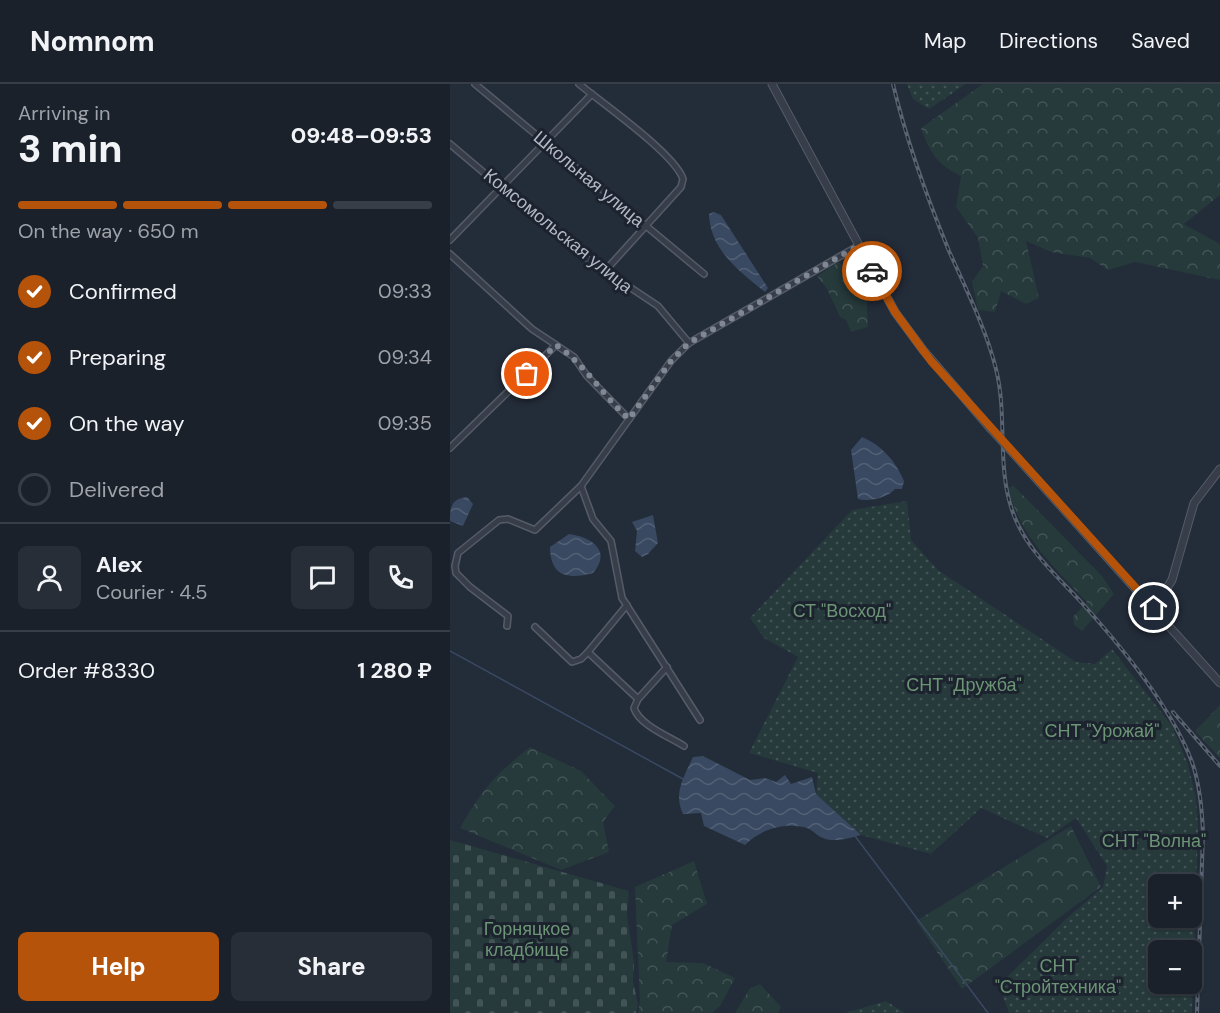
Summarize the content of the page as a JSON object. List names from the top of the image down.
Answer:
{
  "streets": {
    "street": ["Школьная улица", "Комсомольская улица"]
  },
  "parks": [
    "СТ \"Восход\"",
    "СНТ \"Дружба\"",
    "СНТ \"Урожай\"",
    "СНТ \"Волна\"",
    "Горняцкое кладбище",
    "СНТ \"Стройтехника\""
  ],
  "page": {
    "header": "Nomnom",
    "nav": ["Map", "Directions", "Saved"],
    "heading": ["3 min", "Arriving in", "09:48–09:53"],
    "panel": [
      "Alex",
      "Courier · 4.5",
      "Order #8330",
      "1 280 ₽"
    ],
    "bar": "On the way · 650 m",
    "list": [
      ["Confirmed", "09:33"],
      ["Preparing", "09:34"],
      ["On the way", "09:35"],
      "Delivered"
    ],
    "map_buttons": ["+", "−"],
    "buttons": ["Help", "Share"]
  }
}
